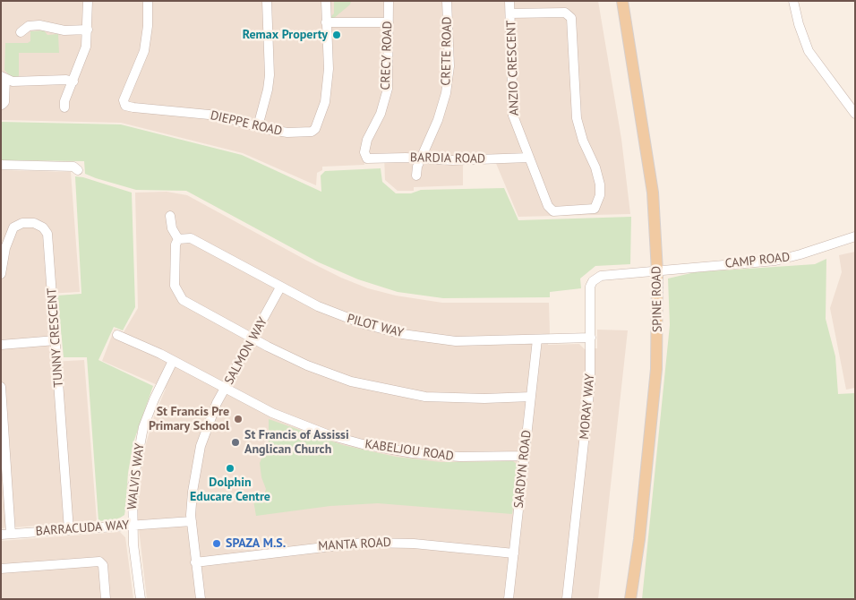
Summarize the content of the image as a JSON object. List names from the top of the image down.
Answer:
{
  "streets": {
    "main road": ["SPINE ROAD"],
    "street": [
      "CRETE ROAD",
      "CRECY ROAD",
      "ANZIO CRESCENT",
      "DIEPPE ROAD",
      "BARDIA ROAD",
      "CAMP ROAD",
      "PILOT WAY",
      "TUNNY CRESCENT",
      "SALMON WAY",
      "MORAY WAY",
      "KABELJOU ROAD",
      "SARDYN ROAD",
      "WALVIS WAY",
      "BARRACUDA WAY",
      "MANTA ROAD"
    ]
  },
  "crossings": [
    ["CRETE ROAD", "BARDIA ROAD"],
    ["CRECY ROAD", "BARDIA ROAD"],
    ["ANZIO CRESCENT", "BARDIA ROAD"],
    ["CAMP ROAD", "SPINE ROAD"],
    ["CAMP ROAD", "MORAY WAY"],
    ["SPINE ROAD", "MORAY WAY"],
    ["PILOT WAY", "SALMON WAY"],
    ["PILOT WAY", "MORAY WAY"],
    ["PILOT WAY", "SARDYN ROAD"],
    ["TUNNY CRESCENT", "BARRACUDA WAY"],
    ["SALMON WAY", "KABELJOU ROAD"],
    ["SALMON WAY", "BARRACUDA WAY"],
    ["SALMON WAY", "MANTA ROAD"],
    ["KABELJOU ROAD", "SARDYN ROAD"],
    ["KABELJOU ROAD", "WALVIS WAY"],
    ["SARDYN ROAD", "MANTA ROAD"],
    ["WALVIS WAY", "BARRACUDA WAY"]
  ],
  "places": [
    "Remax Property",
    "St Francis Pre Primary School",
    "St Francis of Assissi Anglican Church",
    "Dolphin Educare Centre",
    "SPAZA M.S."
  ]
}
